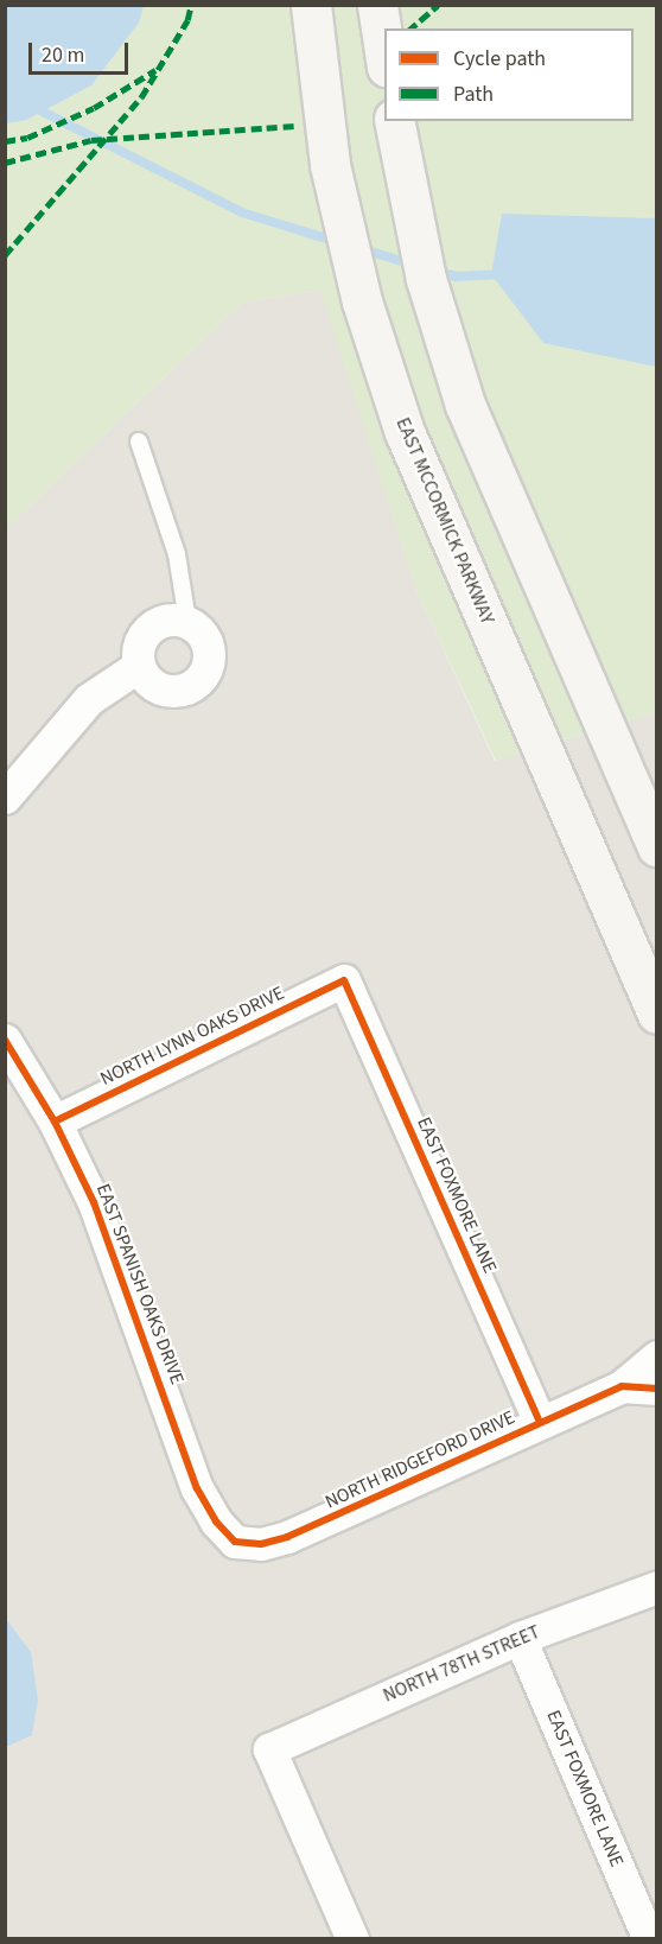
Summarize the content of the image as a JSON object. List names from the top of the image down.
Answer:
{
  "streets": {
    "main road": ["EAST MCCORMICK PARKWAY"],
    "street": [
      "NORTH LYNN OAKS DRIVE",
      "EAST FOXMORE LANE",
      "EAST SPANISH OAKS DRIVE",
      "NORTH RIDGEFORD DRIVE",
      "NORTH 78TH STREET"
    ]
  },
  "crossings": [
    ["NORTH LYNN OAKS DRIVE", "EAST FOXMORE LANE"],
    ["NORTH LYNN OAKS DRIVE", "EAST SPANISH OAKS DRIVE"],
    ["EAST FOXMORE LANE", "NORTH RIDGEFORD DRIVE"],
    ["EAST FOXMORE LANE", "NORTH 78TH STREET"],
    ["EAST SPANISH OAKS DRIVE", "NORTH RIDGEFORD DRIVE"]
  ],
  "legend": ["Cycle path", "Path"],
  "scale_bar": "20 m"
}
